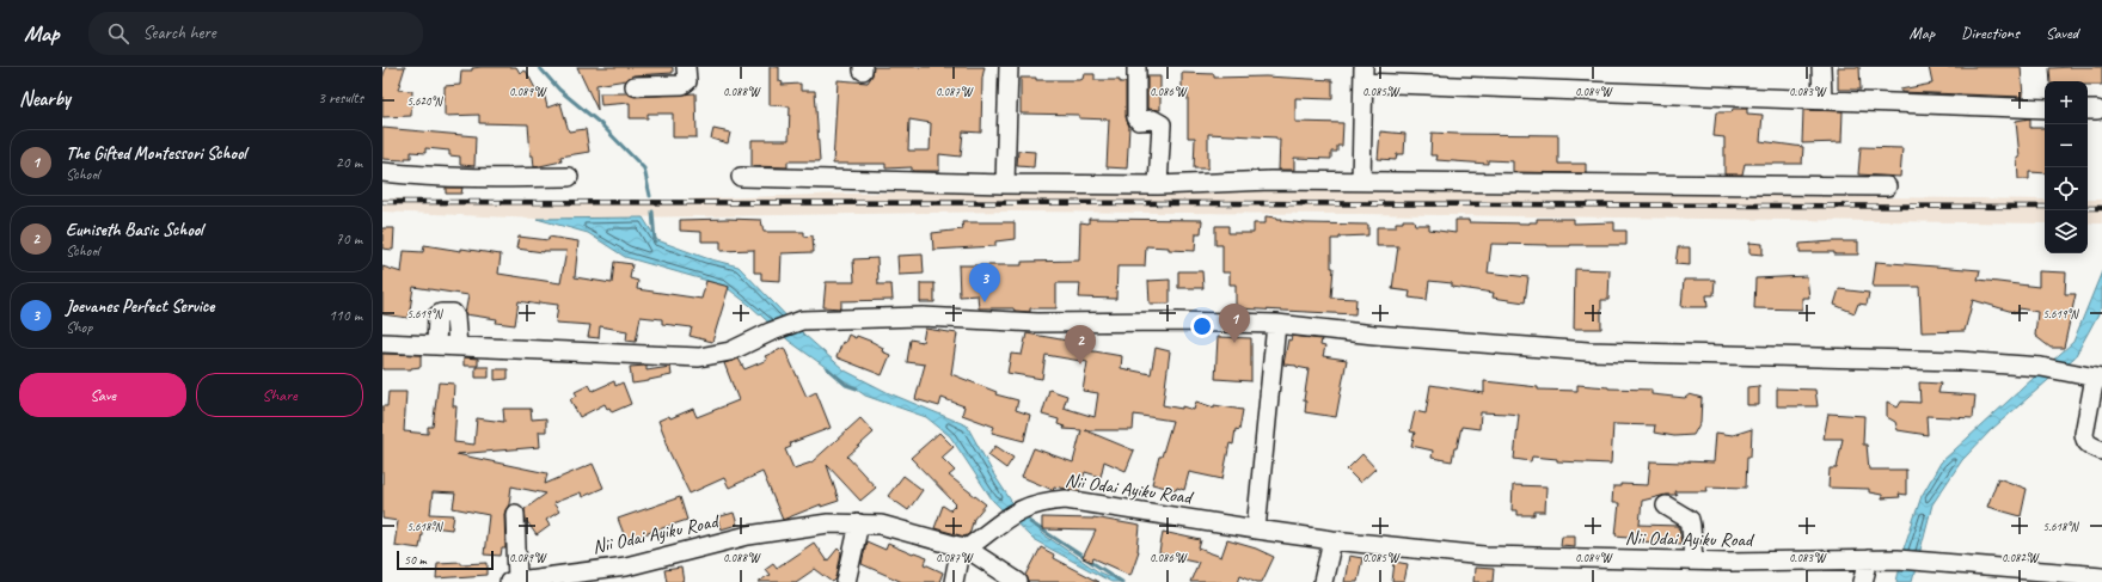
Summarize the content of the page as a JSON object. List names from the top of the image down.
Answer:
{
  "streets": {
    "street": ["Nii Odai Ayiku Road"]
  },
  "scale_bar": "50 m",
  "page": {
    "header": "Map",
    "search": "Search here",
    "nav": ["Map", "Directions", "Saved"],
    "heading": ["Nearby", "3 results"],
    "map_buttons": ["+", "−"],
    "list": [
      {
        "mark": "1",
        "name": "The Gifted Montessori School",
        "note": "School",
        "value": "20 m"
      },
      {
        "mark": "2",
        "name": "Euniseth Basic School",
        "note": "School",
        "value": "70 m"
      },
      {
        "mark": "3",
        "name": "Joevanes Perfect Service",
        "note": "Shop",
        "value": "110 m"
      }
    ],
    "pins": ["3", "1", "2"],
    "buttons": ["Save", "Share"],
    "scale": "50 m"
  },
  "coordinates": [
    "0.089°W",
    "0.088°W",
    "0.087°W",
    "0.086°W",
    "0.085°W",
    "0.084°W",
    "0.083°W",
    "5.620°N",
    "5.619°N",
    "5.618°N",
    "0.082°W"
  ]
}
